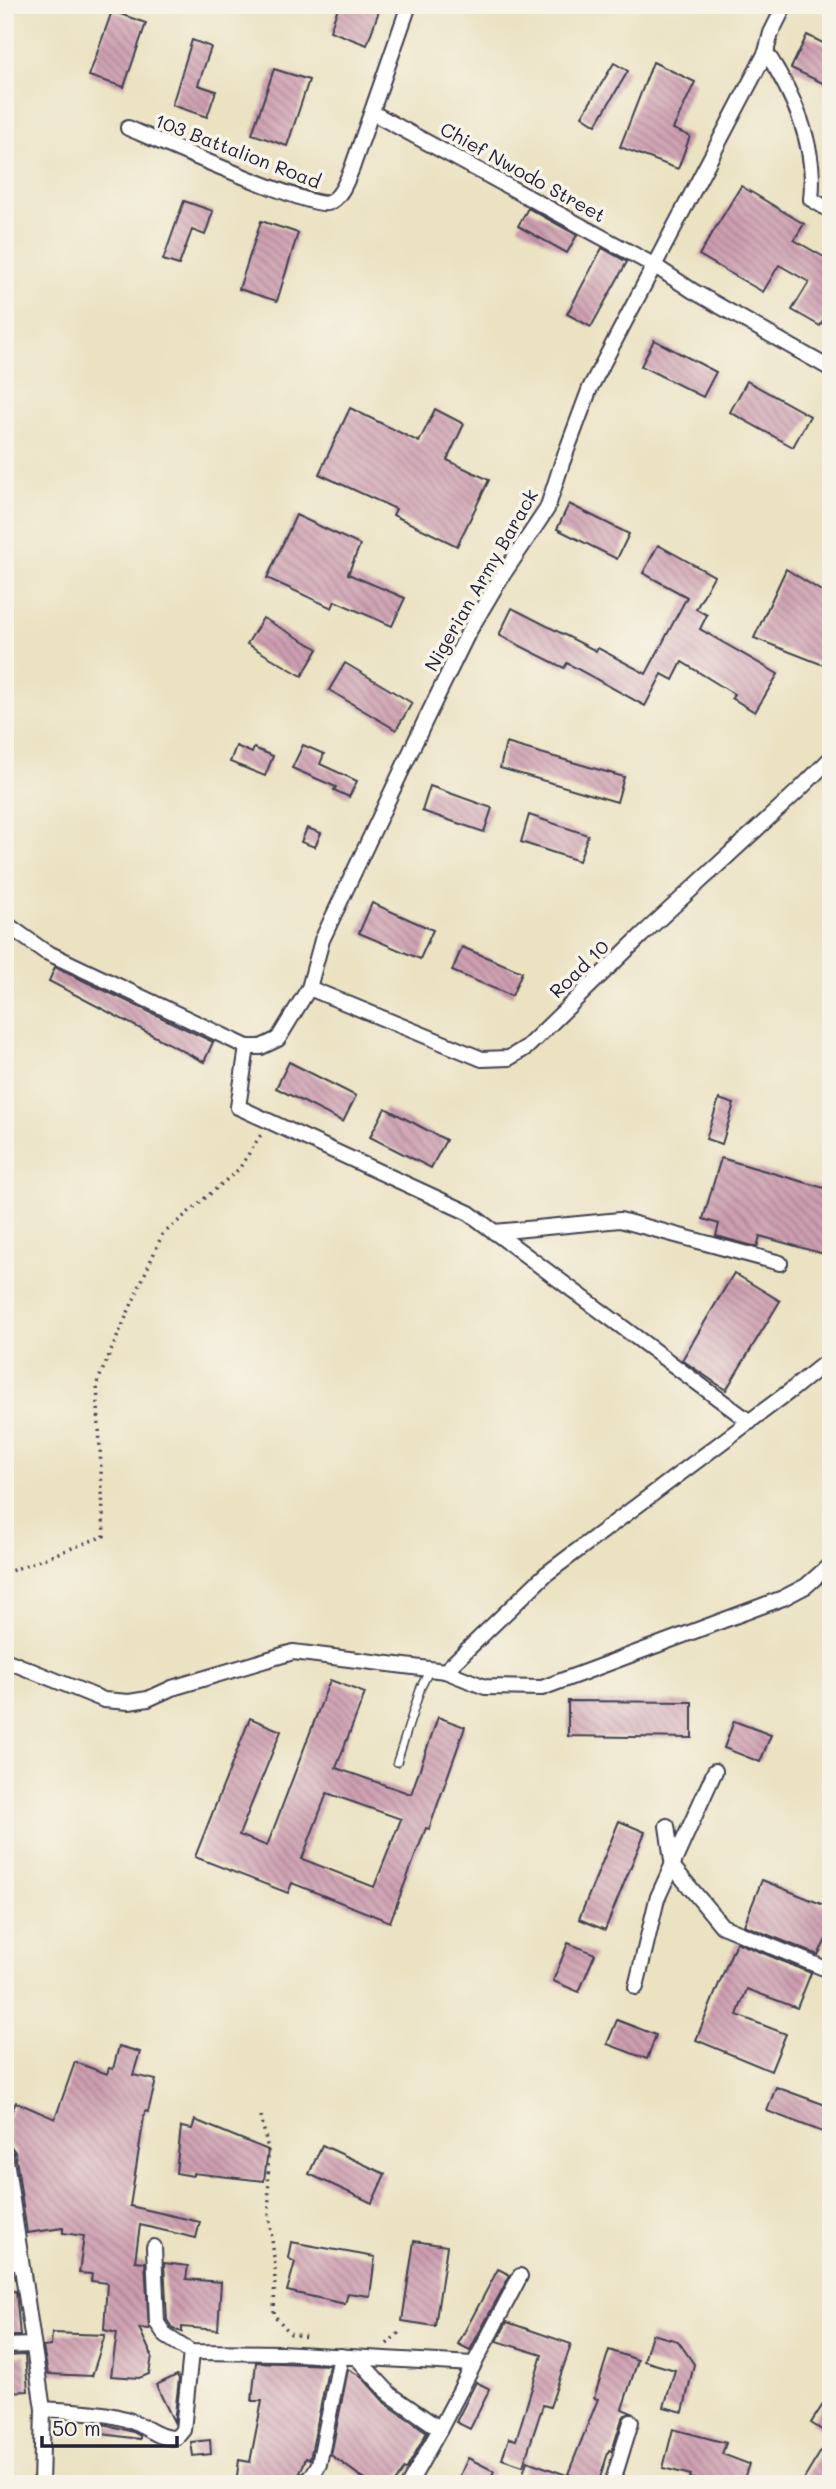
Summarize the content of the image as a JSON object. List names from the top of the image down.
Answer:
{
  "streets": {
    "street": [
      "103 Battalion Road",
      "Chief Nwodo Street",
      "Nigerian Army Barack",
      "Road 10"
    ]
  },
  "crossings": [
    ["103 Battalion Road", "Chief Nwodo Street"],
    ["Chief Nwodo Street", "Nigerian Army Barack"],
    ["Nigerian Army Barack", "Road 10"]
  ],
  "scale_bar": "50 m"
}
